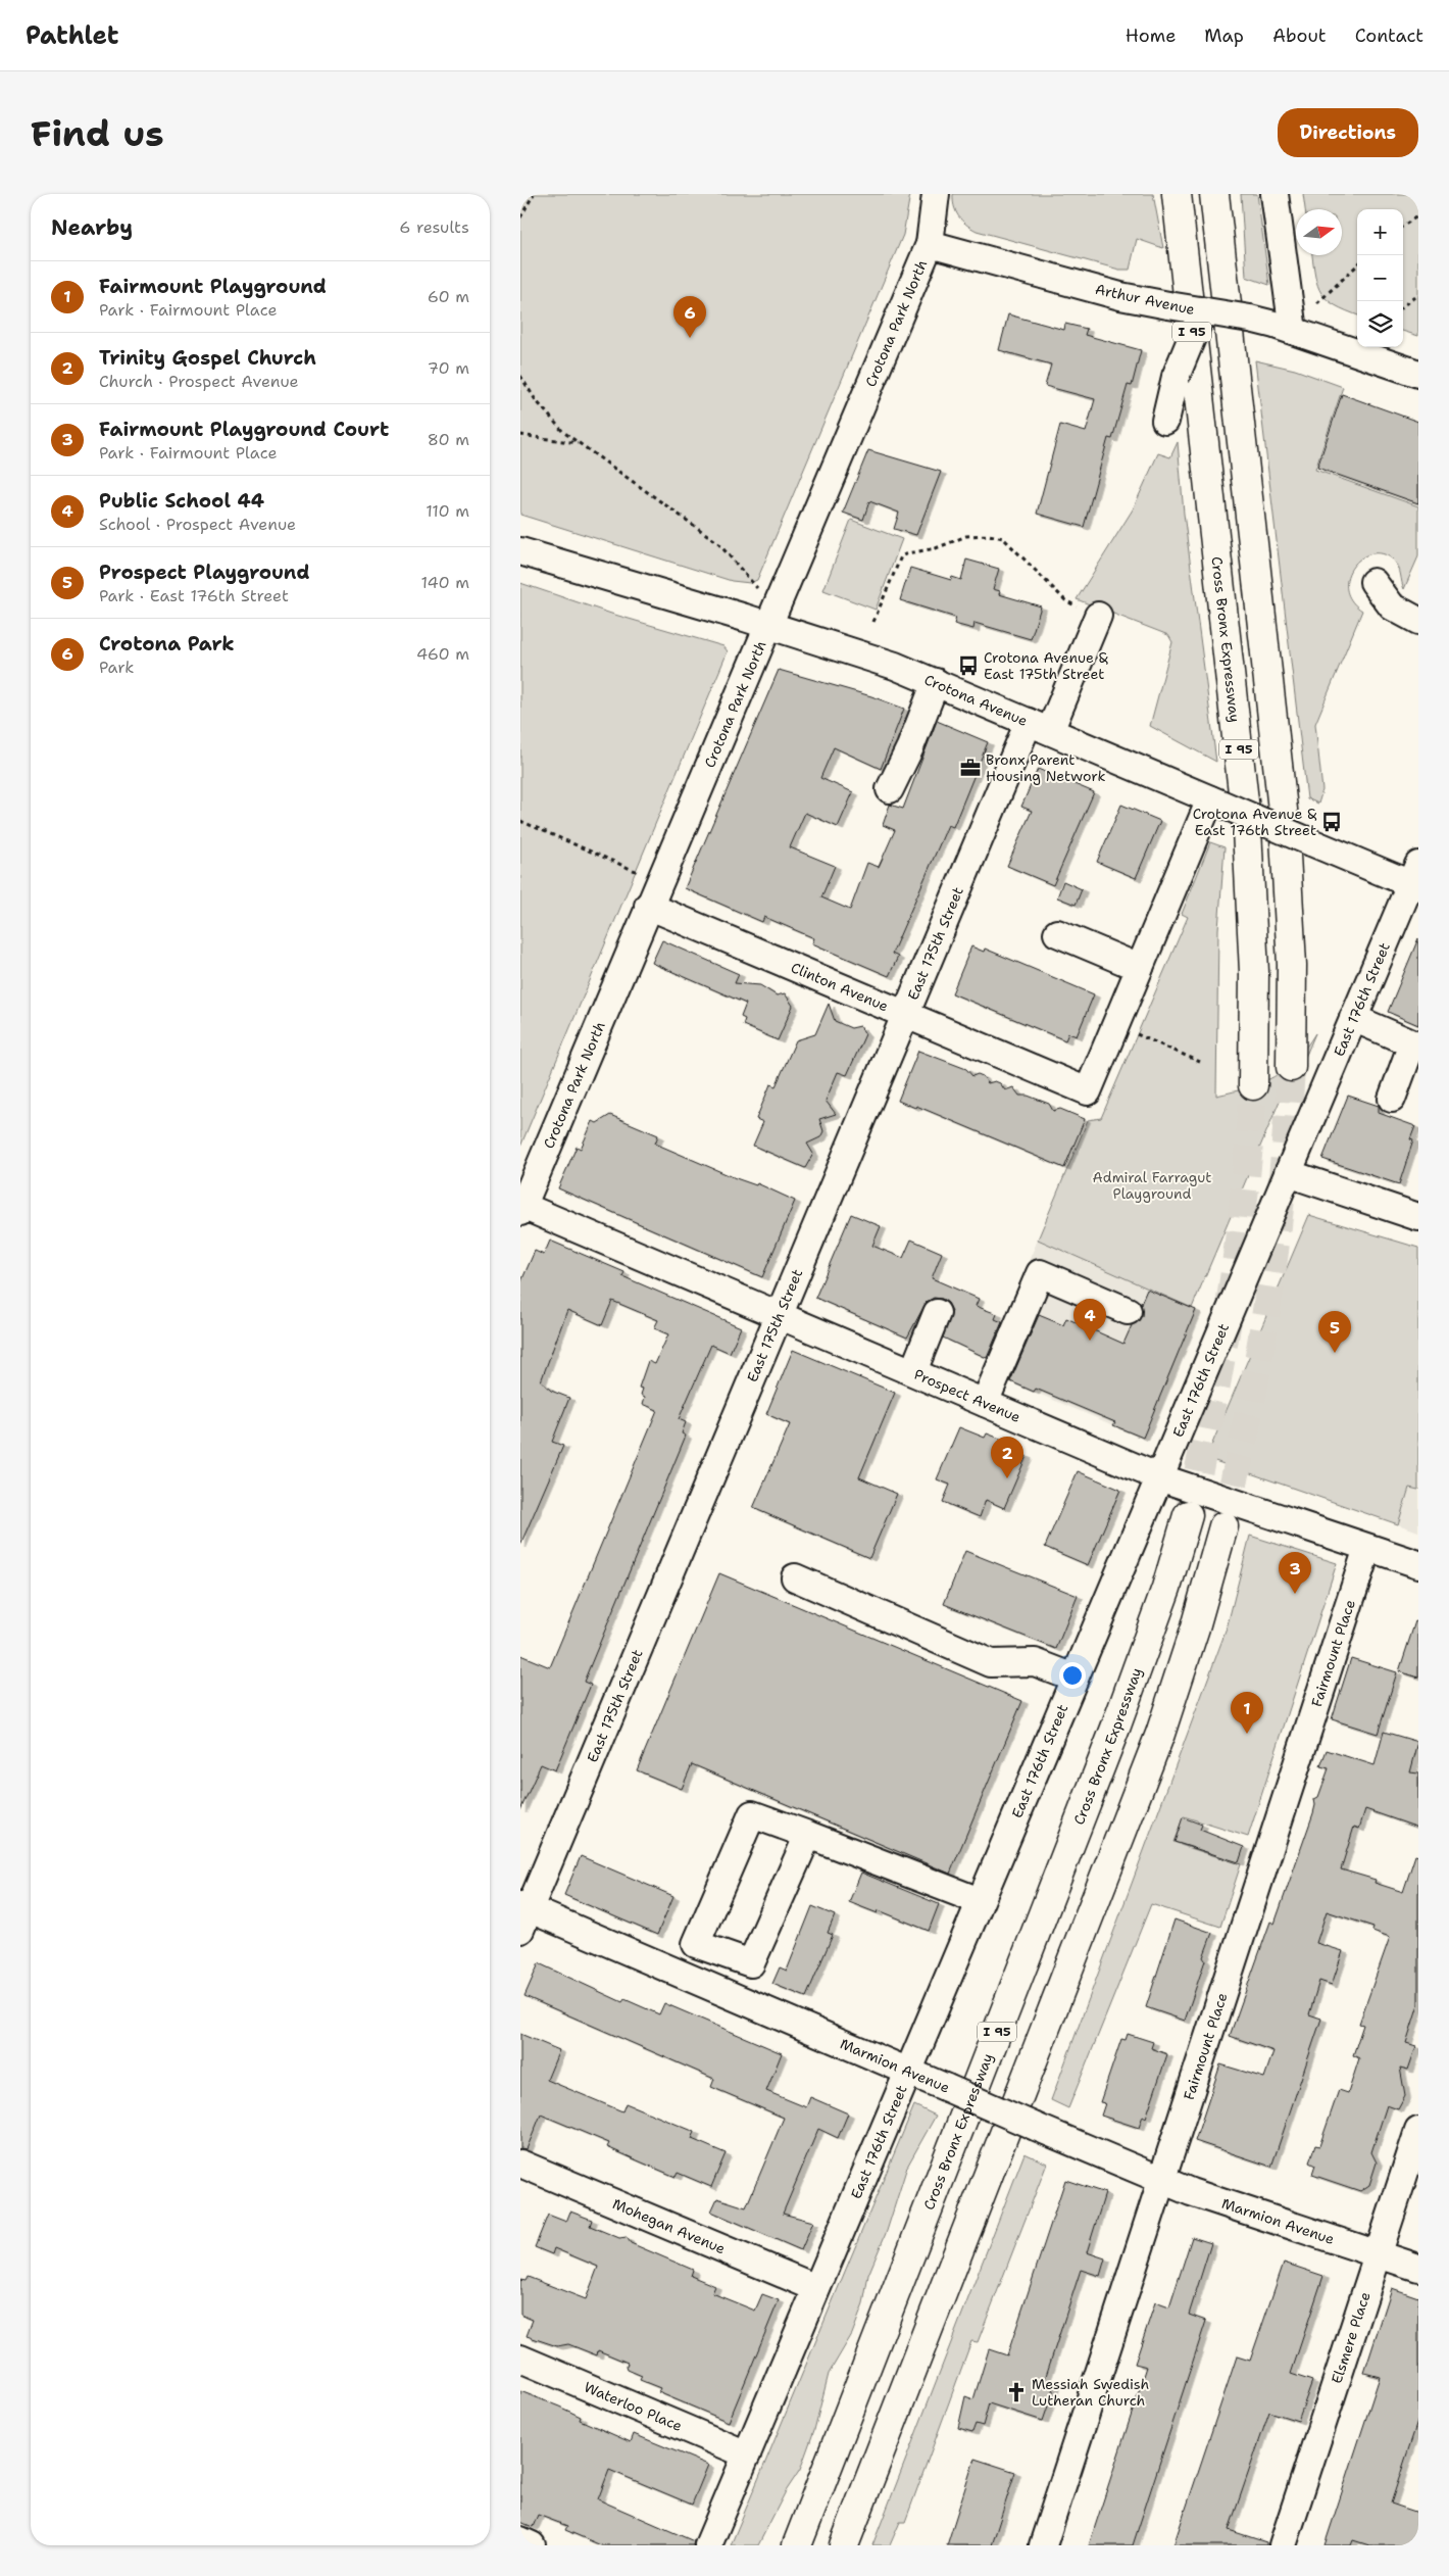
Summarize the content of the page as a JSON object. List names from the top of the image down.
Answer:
{
  "streets": {
    "highway": ["I 95", "Cross Bronx Expressway"],
    "street": [
      "Arthur Avenue",
      "Crotona Park North",
      "Crotona Avenue",
      "East 175th Street",
      "Clinton Avenue",
      "East 176th Street",
      "Prospect Avenue",
      "Fairmount Place",
      "Marmion Avenue",
      "Mohegan Avenue",
      "Elsmere Place",
      "Waterloo Place"
    ]
  },
  "crossings": [
    ["Arthur Avenue", "Crotona Park North"],
    ["Crotona Park North", "Crotona Avenue"],
    ["Crotona Park North", "Clinton Avenue"],
    ["Crotona Park North", "Prospect Avenue"],
    ["Crotona Avenue", "East 175th Street"],
    ["Crotona Avenue", "East 176th Street"],
    ["East 175th Street", "Clinton Avenue"],
    ["East 175th Street", "Prospect Avenue"],
    ["East 175th Street", "Marmion Avenue"],
    ["East 176th Street", "Prospect Avenue"],
    ["East 176th Street", "Marmion Avenue"],
    ["East 176th Street", "Mohegan Avenue"],
    ["East 176th Street", "Waterloo Place"],
    ["Prospect Avenue", "Fairmount Place"],
    ["Fairmount Place", "Marmion Avenue"],
    ["Marmion Avenue", "Elsmere Place"]
  ],
  "parks": ["Admiral Farragut Playground"],
  "places": {
    "bus stop": ["Crotona Avenue & East 175th Street", "Crotona Avenue & East 176th Street"],
    "office": ["Bronx Parent Housing Network"],
    "church": ["Messiah Swedish Lutheran Church"]
  },
  "north": "right",
  "page": {
    "header": "Pathlet",
    "nav": [
      "Home",
      "Map",
      "About",
      "Contact"
    ],
    "buttons": "Directions",
    "title": "Find us",
    "heading": ["Nearby", "6 results"],
    "map_buttons": ["+", "−"],
    "list": [
      {
        "mark": "1",
        "name": "Fairmount Playground",
        "note": "Park · Fairmount Place",
        "value": "60 m"
      },
      {
        "mark": "2",
        "name": "Trinity Gospel Church",
        "note": "Church · Prospect Avenue",
        "value": "70 m"
      },
      {
        "mark": "3",
        "name": "Fairmount Playground Court",
        "note": "Park · Fairmount Place",
        "value": "80 m"
      },
      {
        "mark": "4",
        "name": "Public School 44",
        "note": "School · Prospect Avenue",
        "value": "110 m"
      },
      {
        "mark": "5",
        "name": "Prospect Playground",
        "note": "Park · East 176th Street",
        "value": "140 m"
      },
      {
        "mark": "6",
        "name": "Crotona Park",
        "note": "Park",
        "value": "460 m"
      }
    ],
    "pins": [
      "6",
      "4",
      "5",
      "2",
      "3",
      "1"
    ]
  }
}
